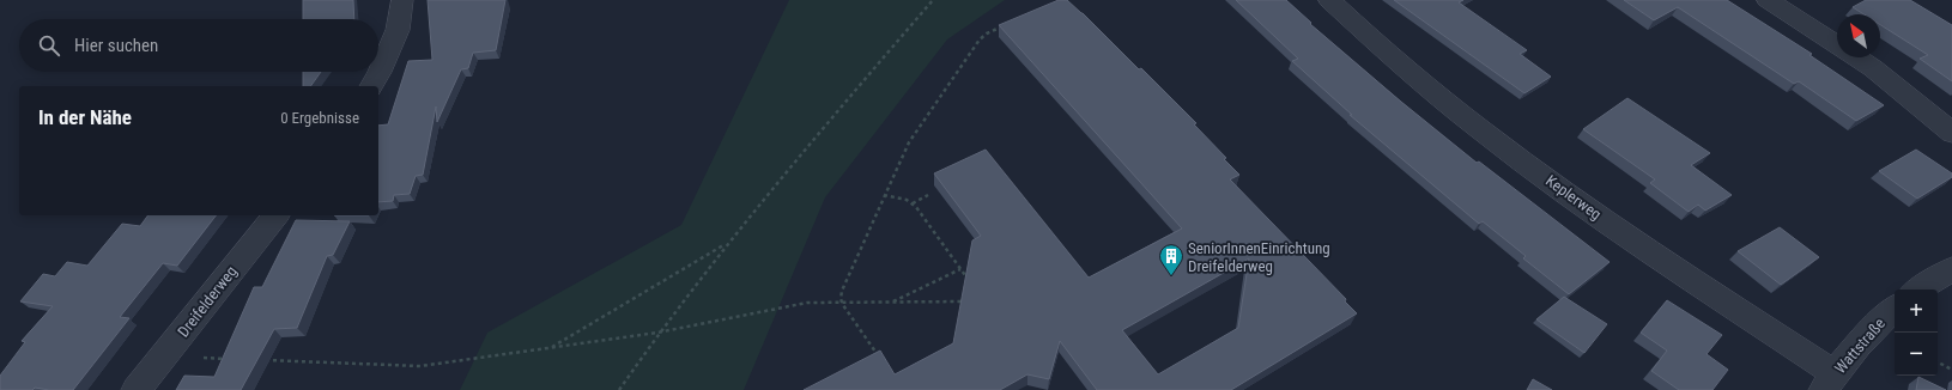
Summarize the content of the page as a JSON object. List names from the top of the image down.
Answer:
{
  "streets": {
    "street": ["Keplerweg", "Dreifelderweg", "Wattstraße"]
  },
  "crossings": [
    ["Keplerweg", "Wattstraße"]
  ],
  "places": {
    "building": ["SeniorInnenEinrichtung Dreifelderweg"]
  },
  "north": "top left",
  "page": {
    "search": "Hier suchen",
    "heading": ["In der Nähe", "0 Ergebnisse"],
    "map_buttons": ["+", "−"]
  }
}
